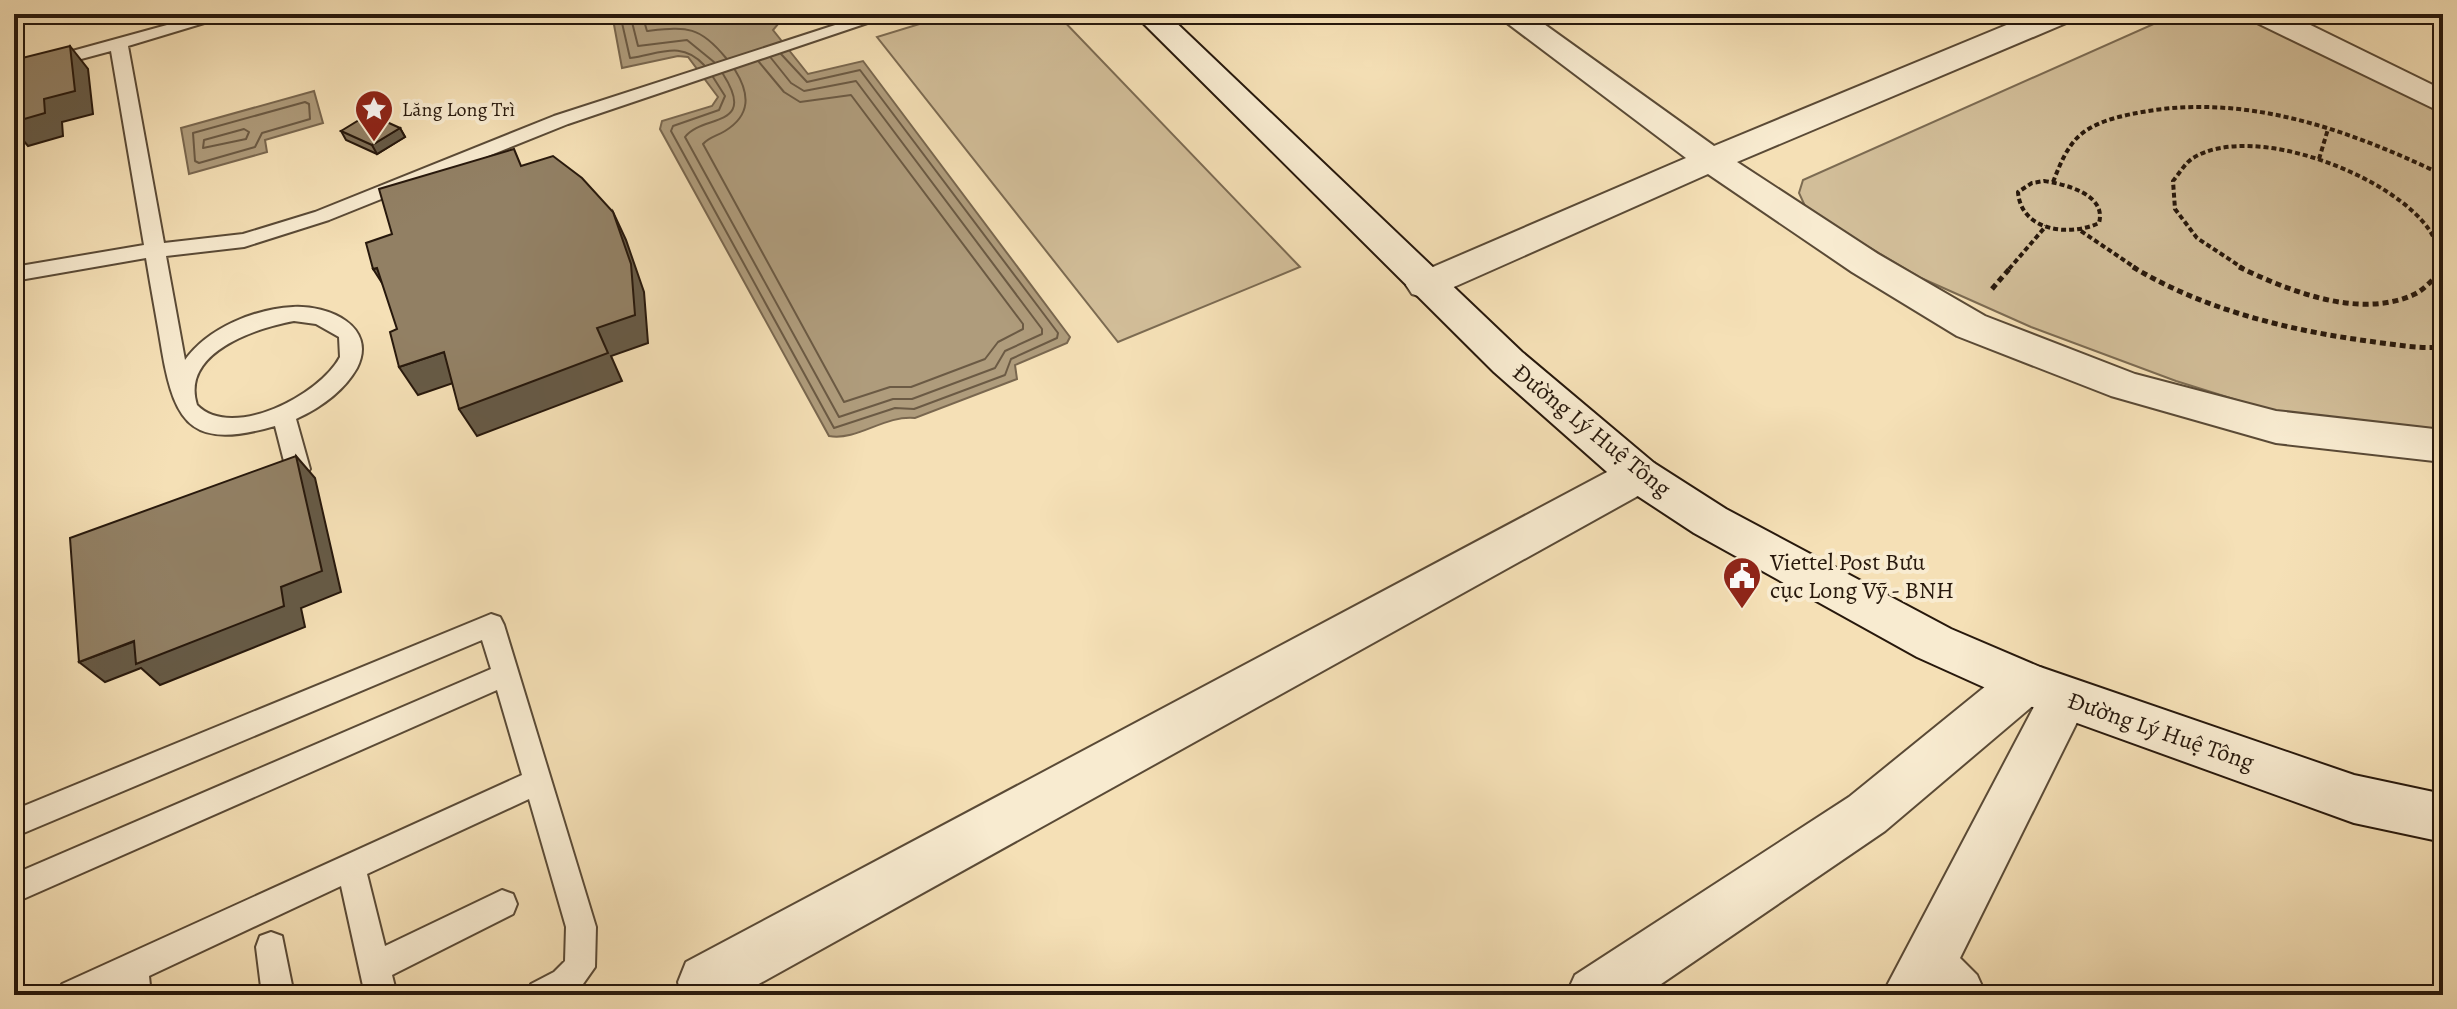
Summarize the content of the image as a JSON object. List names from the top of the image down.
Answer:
{
  "streets": {
    "street": ["Đường Lý Huệ Tông"]
  },
  "places": {
    "place": ["Lăng Long Trì"],
    "public building": ["Viettel Post Bưu cục Long Vỹ - BNH"]
  }
}
